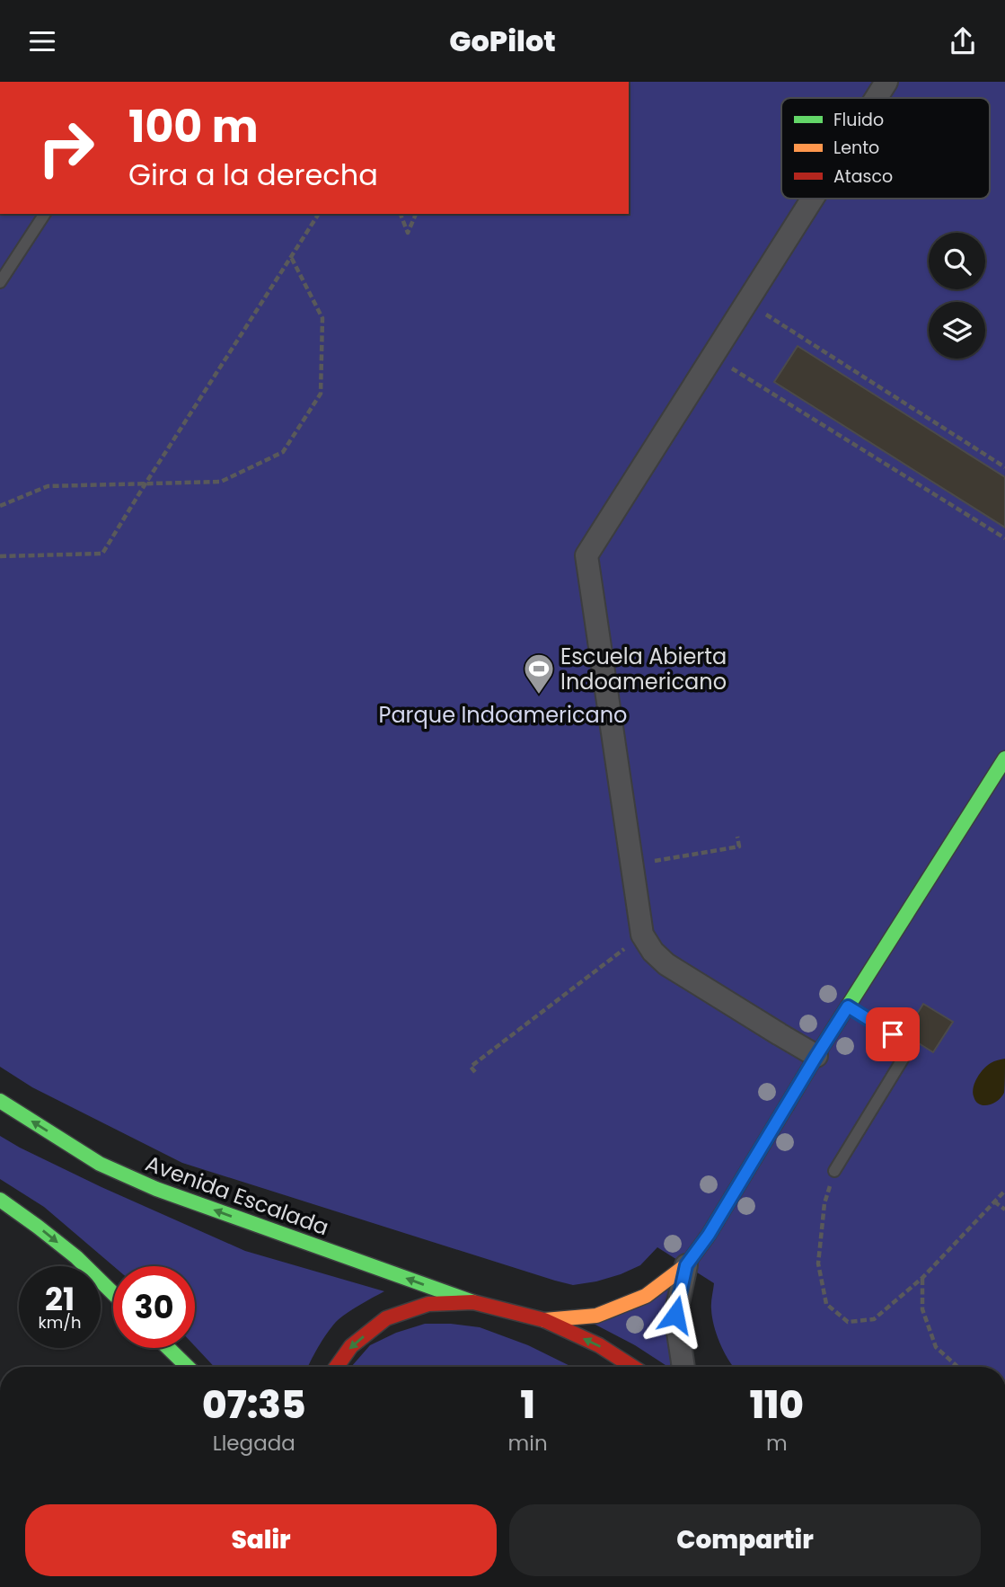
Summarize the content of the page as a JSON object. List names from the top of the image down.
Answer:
{
  "streets": {
    "main road": ["Avenida Escalada"]
  },
  "one_way": ["Avenida Escalada"],
  "parks": ["Parque Indoamericano"],
  "places": {
    "sports": ["Escuela Abierta Indoamericano"]
  },
  "legend": ["Fluido", "Lento", "Atasco"],
  "page": {
    "header": "GoPilot",
    "turn": ["100 m", "Gira a la derecha"],
    "speed": "21 km/h",
    "limit": "30",
    "eta": [
      "07:35",
      "Llegada",
      "1",
      "min",
      "110",
      "m"
    ],
    "buttons": ["Salir", "Compartir"]
  }
}
